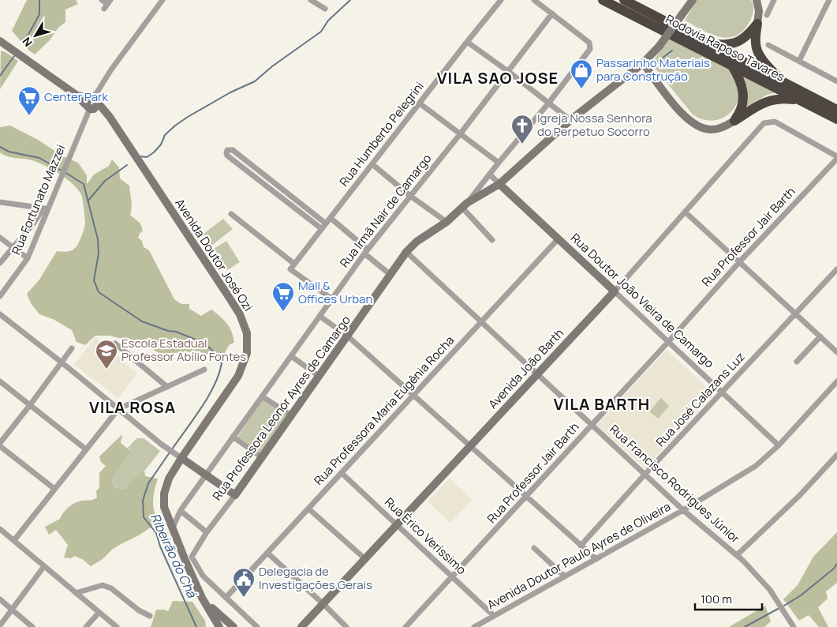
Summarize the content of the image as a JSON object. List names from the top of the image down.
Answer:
{
  "streets": {
    "highway": ["Rodovia Raposo Tavares"],
    "main road": [
      "Avenida Doutor José Ozi",
      "Rua Doutor João Vieira de Camargo",
      "Avenida João Barth",
      "Rua Professora Leonor Ayres de Camargo"
    ],
    "street": [
      "Rua Humberto Pelegrini",
      "Rua Fortunato Mazzei",
      "Rua Irmã Nair de Camargo",
      "Rua Professor Jair Barth",
      "Rua José Calazans Luz",
      "Rua Professora Maria Eugênia Rocha",
      "Rua Francisco Rodrigues Júnior",
      "Rua Érico Veríssimo",
      "Avenida Doutor Paulo Ayres de Oliveira"
    ]
  },
  "crossings": [
    ["Rua Fortunato Mazzei", "Avenida Doutor José Ozi"],
    ["Rua Irmã Nair de Camargo", "Avenida Doutor José Ozi"],
    ["Rua Professor Jair Barth", "Rua Doutor João Vieira de Camargo"],
    ["Rua Professor Jair Barth", "Avenida João Barth"],
    ["Rua Professor Jair Barth", "Rua Francisco Rodrigues Júnior"],
    ["Rua Professor Jair Barth", "Rua Érico Veríssimo"],
    ["Rua Doutor João Vieira de Camargo", "Avenida João Barth"],
    ["Rua Doutor João Vieira de Camargo", "Rua José Calazans Luz"],
    ["Rua Doutor João Vieira de Camargo", "Rua Professora Leonor Ayres de Camargo"],
    ["Rua Doutor João Vieira de Camargo", "Rua Professora Maria Eugênia Rocha"],
    ["Rua Doutor João Vieira de Camargo", "Avenida Doutor Paulo Ayres de Oliveira"],
    ["Avenida João Barth", "Rua Francisco Rodrigues Júnior"],
    ["Avenida João Barth", "Rua Érico Veríssimo"],
    ["Rua José Calazans Luz", "Rua Francisco Rodrigues Júnior"],
    ["Rua Professora Leonor Ayres de Camargo", "Rua Professora Maria Eugênia Rocha"],
    ["Rua Professora Leonor Ayres de Camargo", "Rua Francisco Rodrigues Júnior"],
    ["Rua Professora Maria Eugênia Rocha", "Rua Francisco Rodrigues Júnior"],
    ["Rua Professora Maria Eugênia Rocha", "Rua Érico Veríssimo"],
    ["Rua Francisco Rodrigues Júnior", "Avenida Doutor Paulo Ayres de Oliveira"],
    ["Rua Érico Veríssimo", "Avenida Doutor Paulo Ayres de Oliveira"]
  ],
  "districts": ["VILA SAO JOSE", "VILA BARTH", "VILA ROSA"],
  "water": ["Ribeirão do Chá"],
  "places": {
    "shop": ["Passarinho Materiais para Construção"],
    "supermarket": ["Center Park", "Mall & Offices Urban"],
    "church": ["Igreja Nossa Senhora do Perpetuo Socorro"],
    "school or university": ["Escola Estadual Professor Abílio Fontes"],
    "public building": ["Delegacia de Investigações Gerais"]
  },
  "scale_bar": "100 m",
  "north": "bottom left"
}
